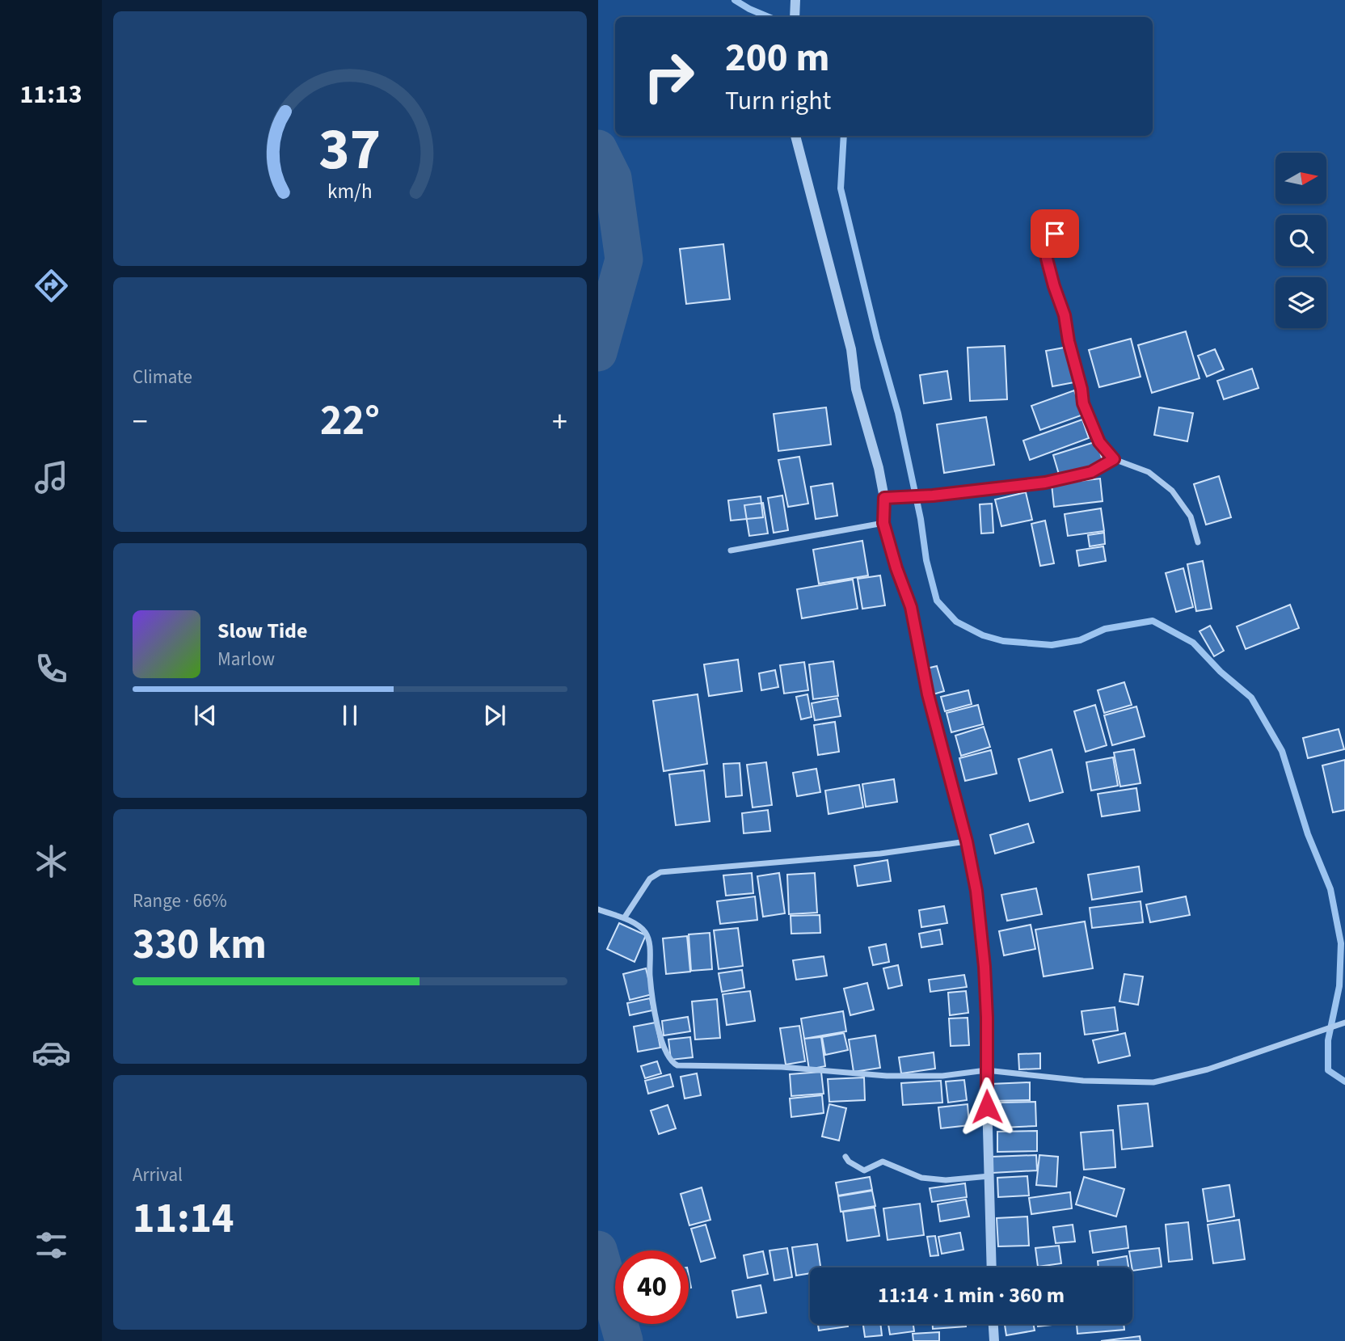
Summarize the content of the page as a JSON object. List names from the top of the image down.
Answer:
{
  "north": "right",
  "page": {
    "tabs": "11:13",
    "turn": ["200 m", "Turn right"],
    "tile": [
      "Climate",
      ["Range · 66%", "330 km"],
      ["Arrival", "11:14"]
    ],
    "heat": ["−", "22°", "+"],
    "song": ["Slow Tide", "Marlow"],
    "limit": "40",
    "trip": "11:14 · 1 min · 360 m",
    "gauge": ["37", "km/h"]
  }
}
